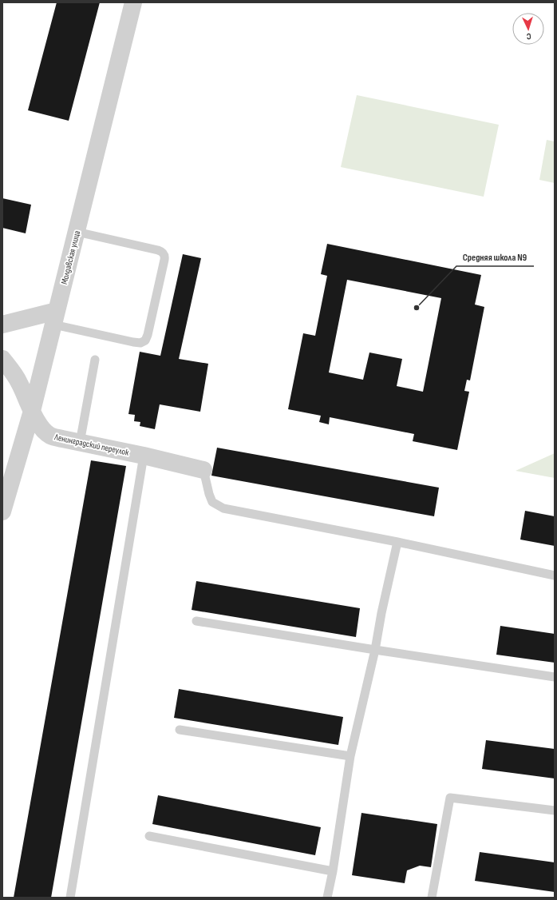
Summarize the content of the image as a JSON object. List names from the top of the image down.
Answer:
{
  "streets": {
    "street": ["Молдавская улица", "Ленинградский переулок"]
  },
  "crossings": [
    ["Молдавская улица", "Ленинградский переулок"]
  ],
  "places": ["Средняя школа N9"],
  "north": "bottom"
}
